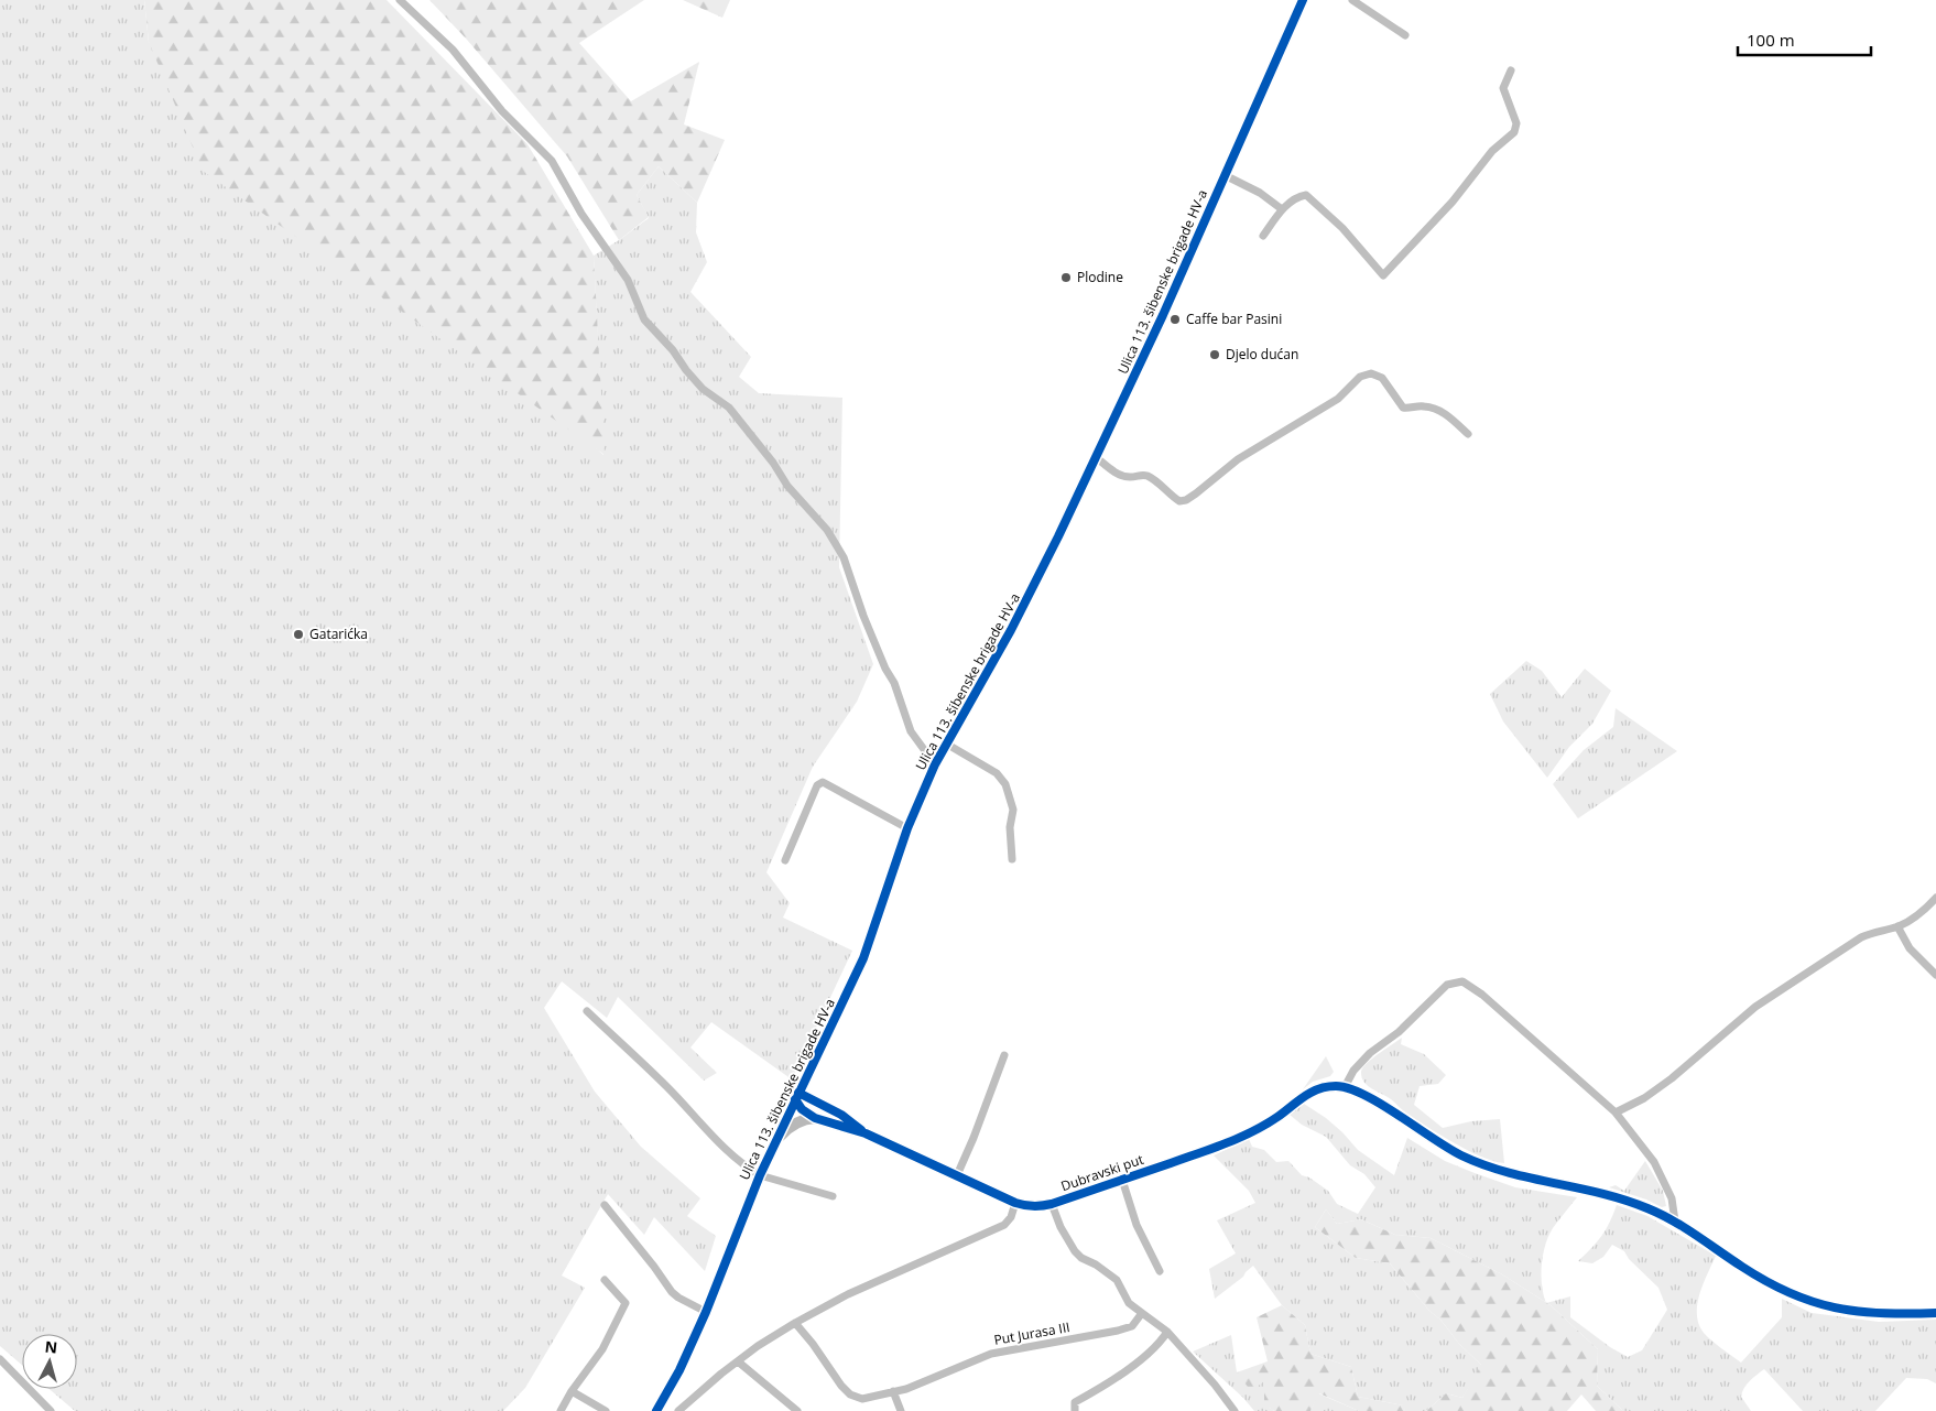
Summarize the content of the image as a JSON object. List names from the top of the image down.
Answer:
{
  "streets": {
    "main road": ["Ulica 113. šibenske brigade HV-a", "Dubravski put"],
    "street": ["Put Jurasa III"]
  },
  "crossings": [
    ["Ulica 113. šibenske brigade HV-a", "Dubravski put"]
  ],
  "places": [
    "Plodine",
    "Caffe bar Pasini",
    "Djelo dućan",
    "Gatarićka"
  ],
  "scale_bar": "100 m",
  "north": "top"
}
